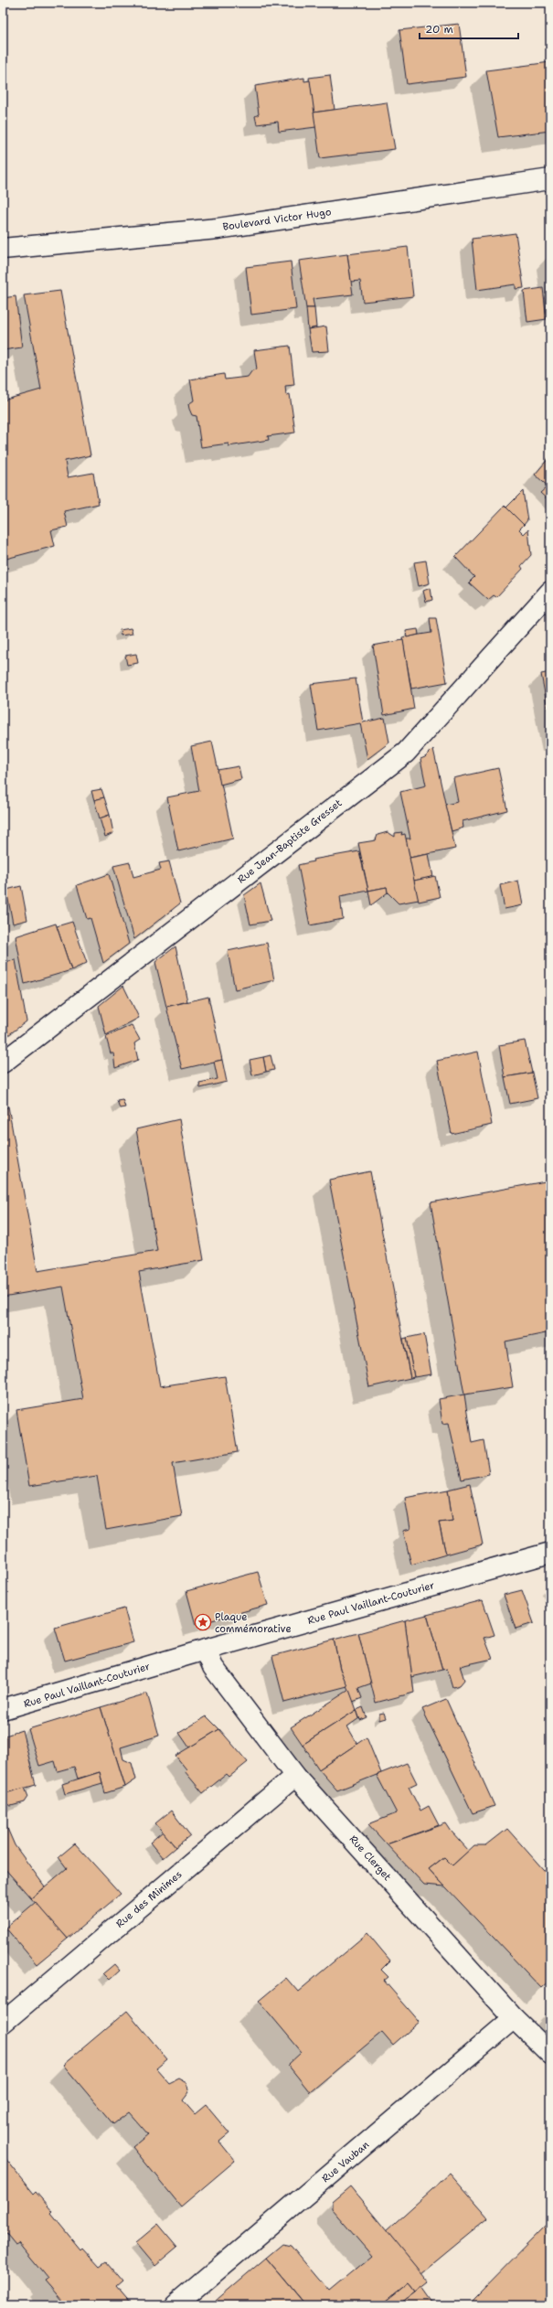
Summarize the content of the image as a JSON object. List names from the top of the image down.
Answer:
{
  "streets": {
    "street": [
      "Boulevard Victor Hugo",
      "Rue Jean-Baptiste Gresset",
      "Rue Paul Vaillant-Couturier",
      "Rue Clerget",
      "Rue des Minimes",
      "Rue Vauban"
    ]
  },
  "crossings": [
    ["Rue Paul Vaillant-Couturier", "Rue Clerget"],
    ["Rue Clerget", "Rue des Minimes"],
    ["Rue Clerget", "Rue Vauban"]
  ],
  "places": {
    "place": ["Plaque commémorative"]
  },
  "scale_bar": "20 m"
}
